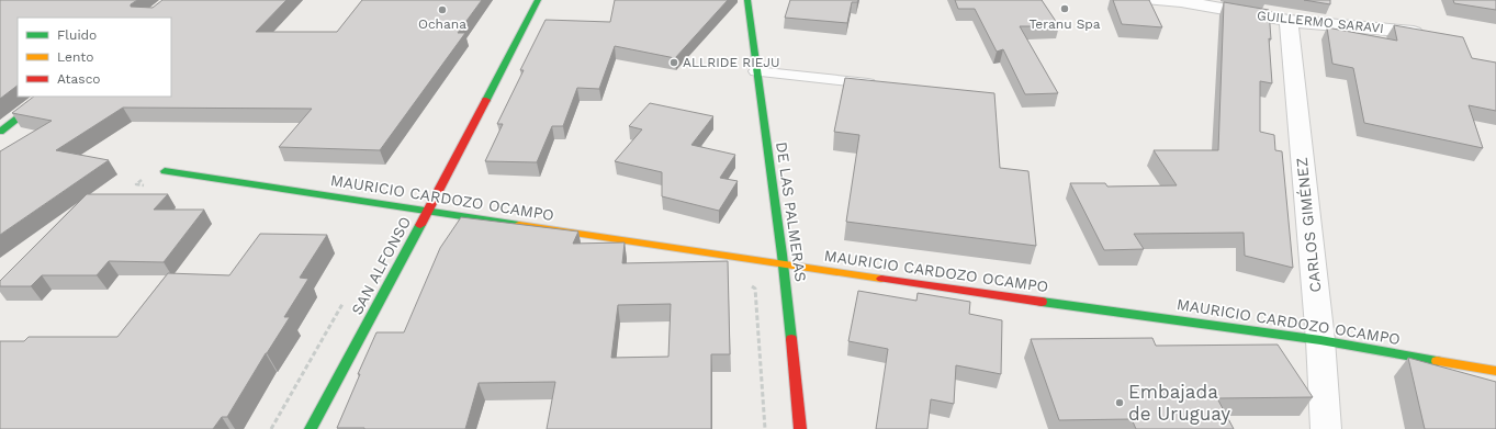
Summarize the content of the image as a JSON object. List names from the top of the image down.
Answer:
{
  "streets": {
    "street": [
      "GUILLERMO SARAVI",
      "MAURICIO CARDOZO OCAMPO",
      "DE LAS PALMERAS",
      "CARLOS GIMÉNEZ",
      "SAN ALFONSO"
    ]
  },
  "crossings": [
    ["GUILLERMO SARAVI", "CARLOS GIMÉNEZ"],
    ["MAURICIO CARDOZO OCAMPO", "DE LAS PALMERAS"],
    ["MAURICIO CARDOZO OCAMPO", "CARLOS GIMÉNEZ"],
    ["MAURICIO CARDOZO OCAMPO", "SAN ALFONSO"]
  ],
  "places": [
    "Teranu Spa",
    "Ochana",
    "ALLRIDE RIEJU",
    "Embajada de Uruguay"
  ],
  "legend": ["Fluido", "Lento", "Atasco"]
}
